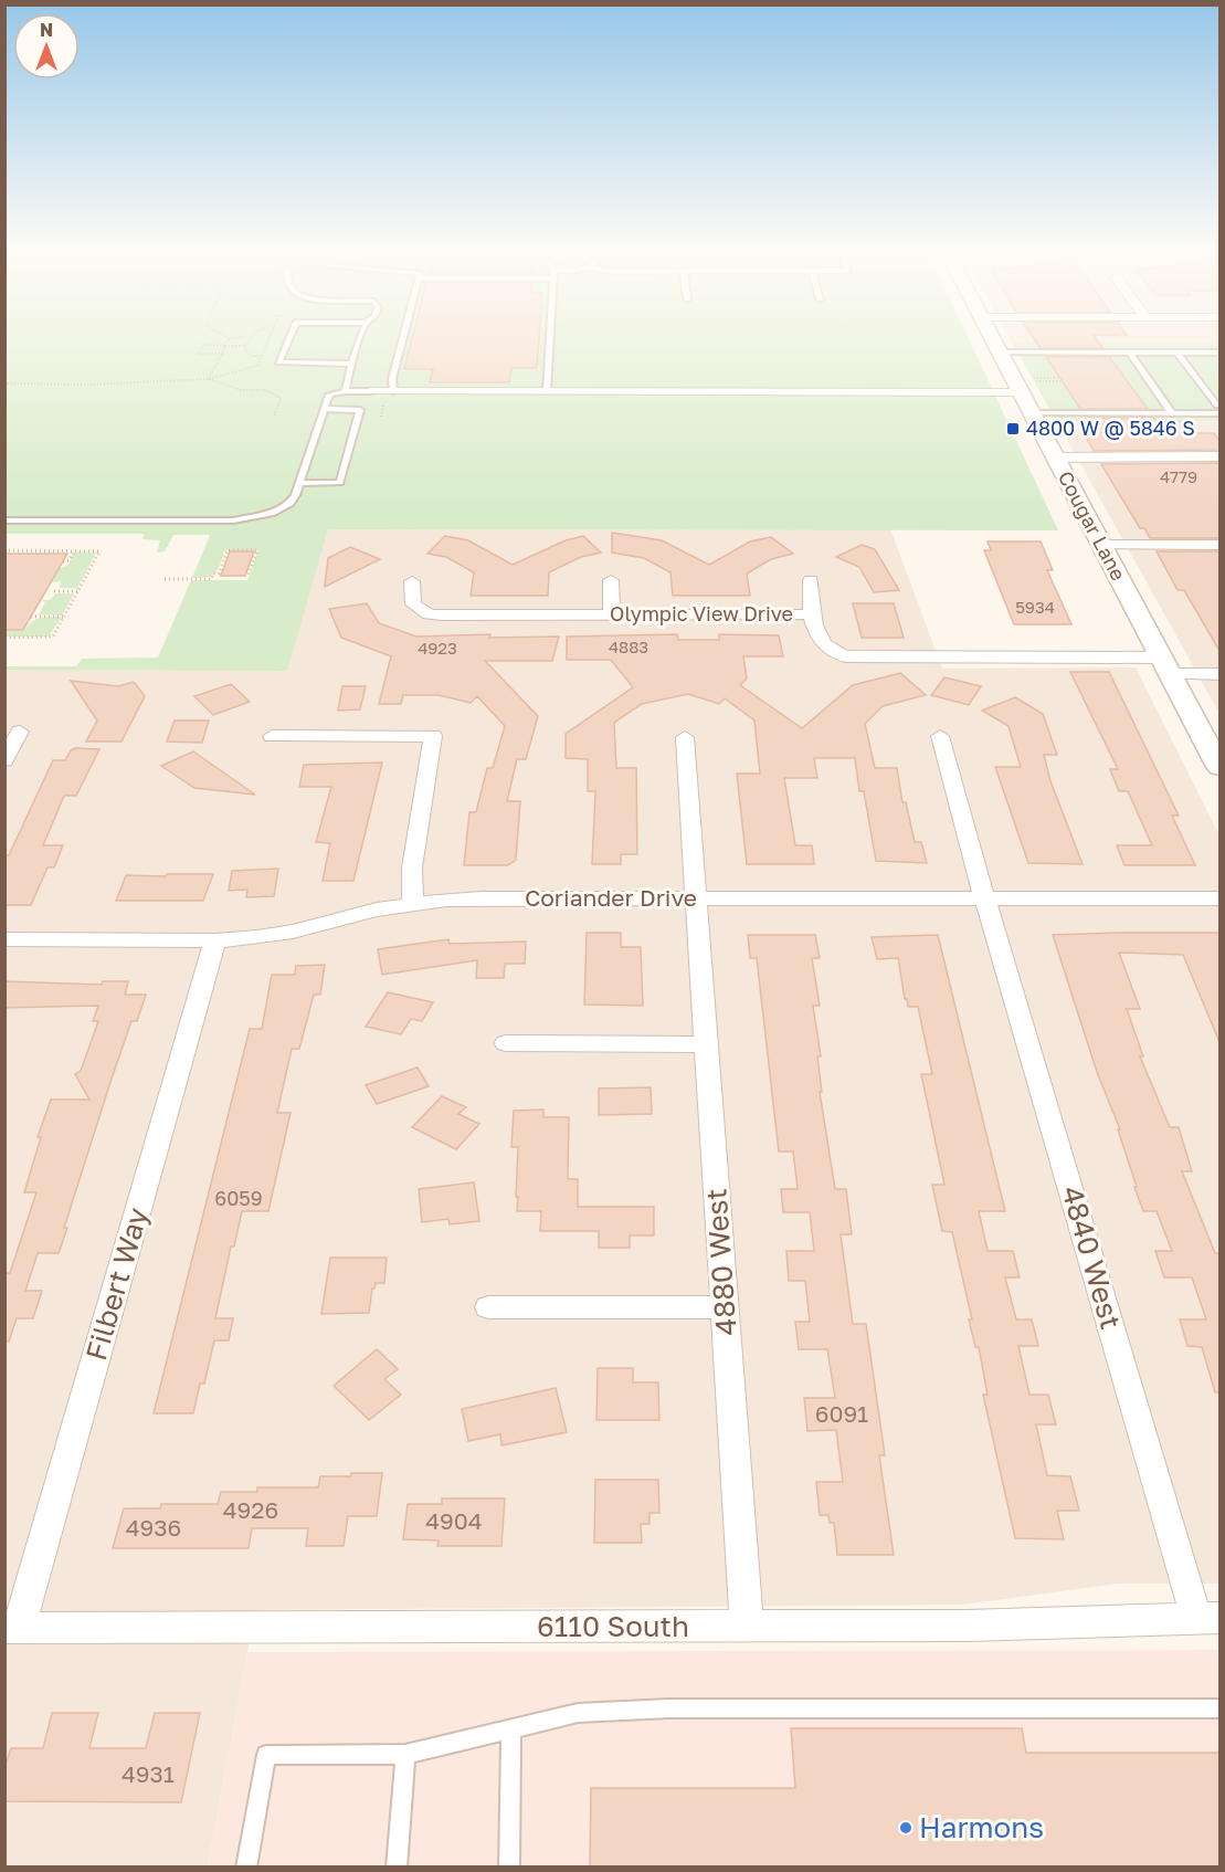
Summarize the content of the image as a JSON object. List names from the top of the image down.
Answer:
{
  "streets": {
    "main road": ["Cougar Lane"],
    "street": [
      "Olympic View Drive",
      "Coriander Drive",
      "4840 West",
      "4880 West",
      "Filbert Way",
      "6110 South"
    ]
  },
  "crossings": [
    ["Cougar Lane", "Olympic View Drive"],
    ["Coriander Drive", "4840 West"],
    ["Coriander Drive", "4880 West"],
    ["Coriander Drive", "Filbert Way"],
    ["4840 West", "6110 South"],
    ["4880 West", "6110 South"],
    ["Filbert Way", "6110 South"]
  ],
  "places": {
    "transit": ["4800 W @ 5846 S"],
    "other": ["Harmons"]
  },
  "house_numbers": [
    "4779",
    "5934",
    "4883",
    "4923",
    "6059",
    "6091",
    "4926",
    "4904",
    "4936",
    "4931"
  ],
  "north": "top"
}
